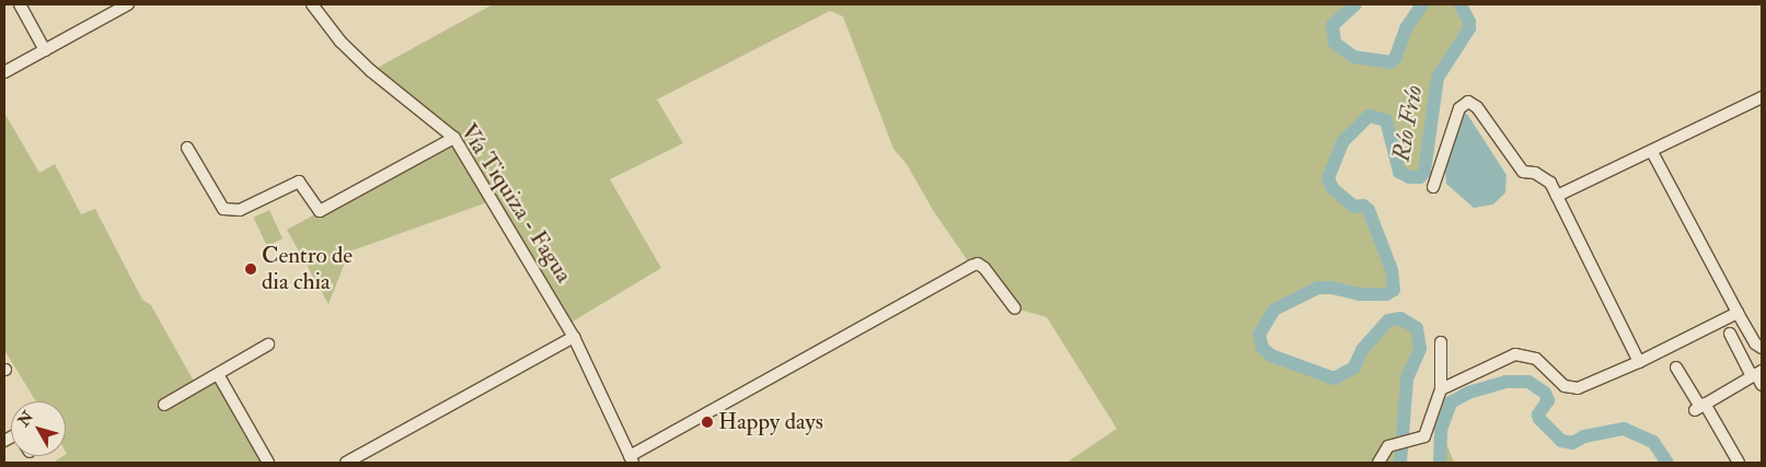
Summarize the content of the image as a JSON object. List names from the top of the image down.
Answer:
{
  "streets": {
    "street": ["Vía Tiquiza - Fagua"]
  },
  "water": ["Río Frío"],
  "places": ["Centro de dia chia", "Happy days"],
  "north": "top left"
}
